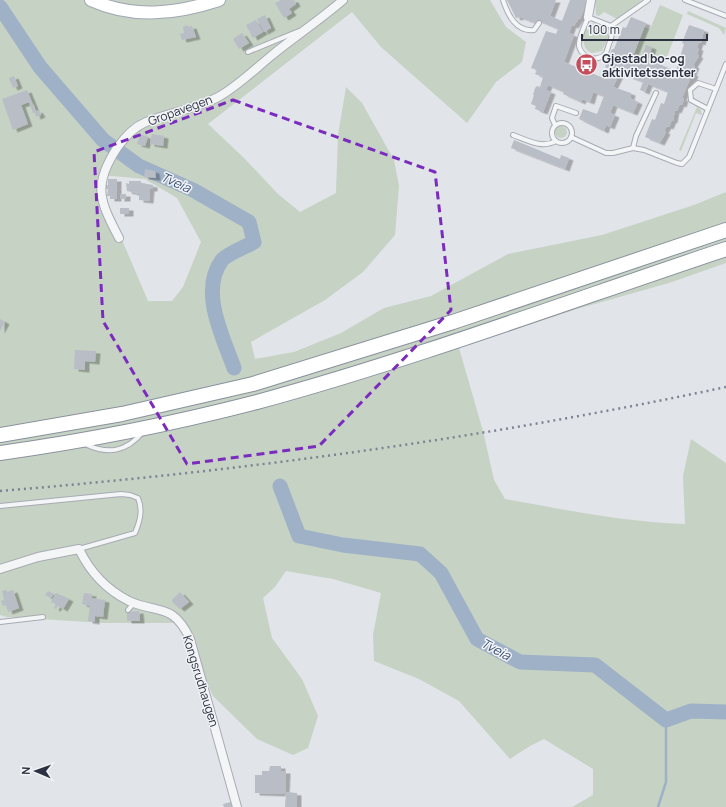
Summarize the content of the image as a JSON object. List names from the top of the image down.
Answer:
{
  "streets": {
    "street": ["Gropavegen", "Kongsrudhaugen"]
  },
  "water": ["Tveia"],
  "places": {
    "bus stop": ["Gjestad bo-og aktivitetssenter"]
  },
  "scale_bar": "100 m",
  "north": "left"
}
